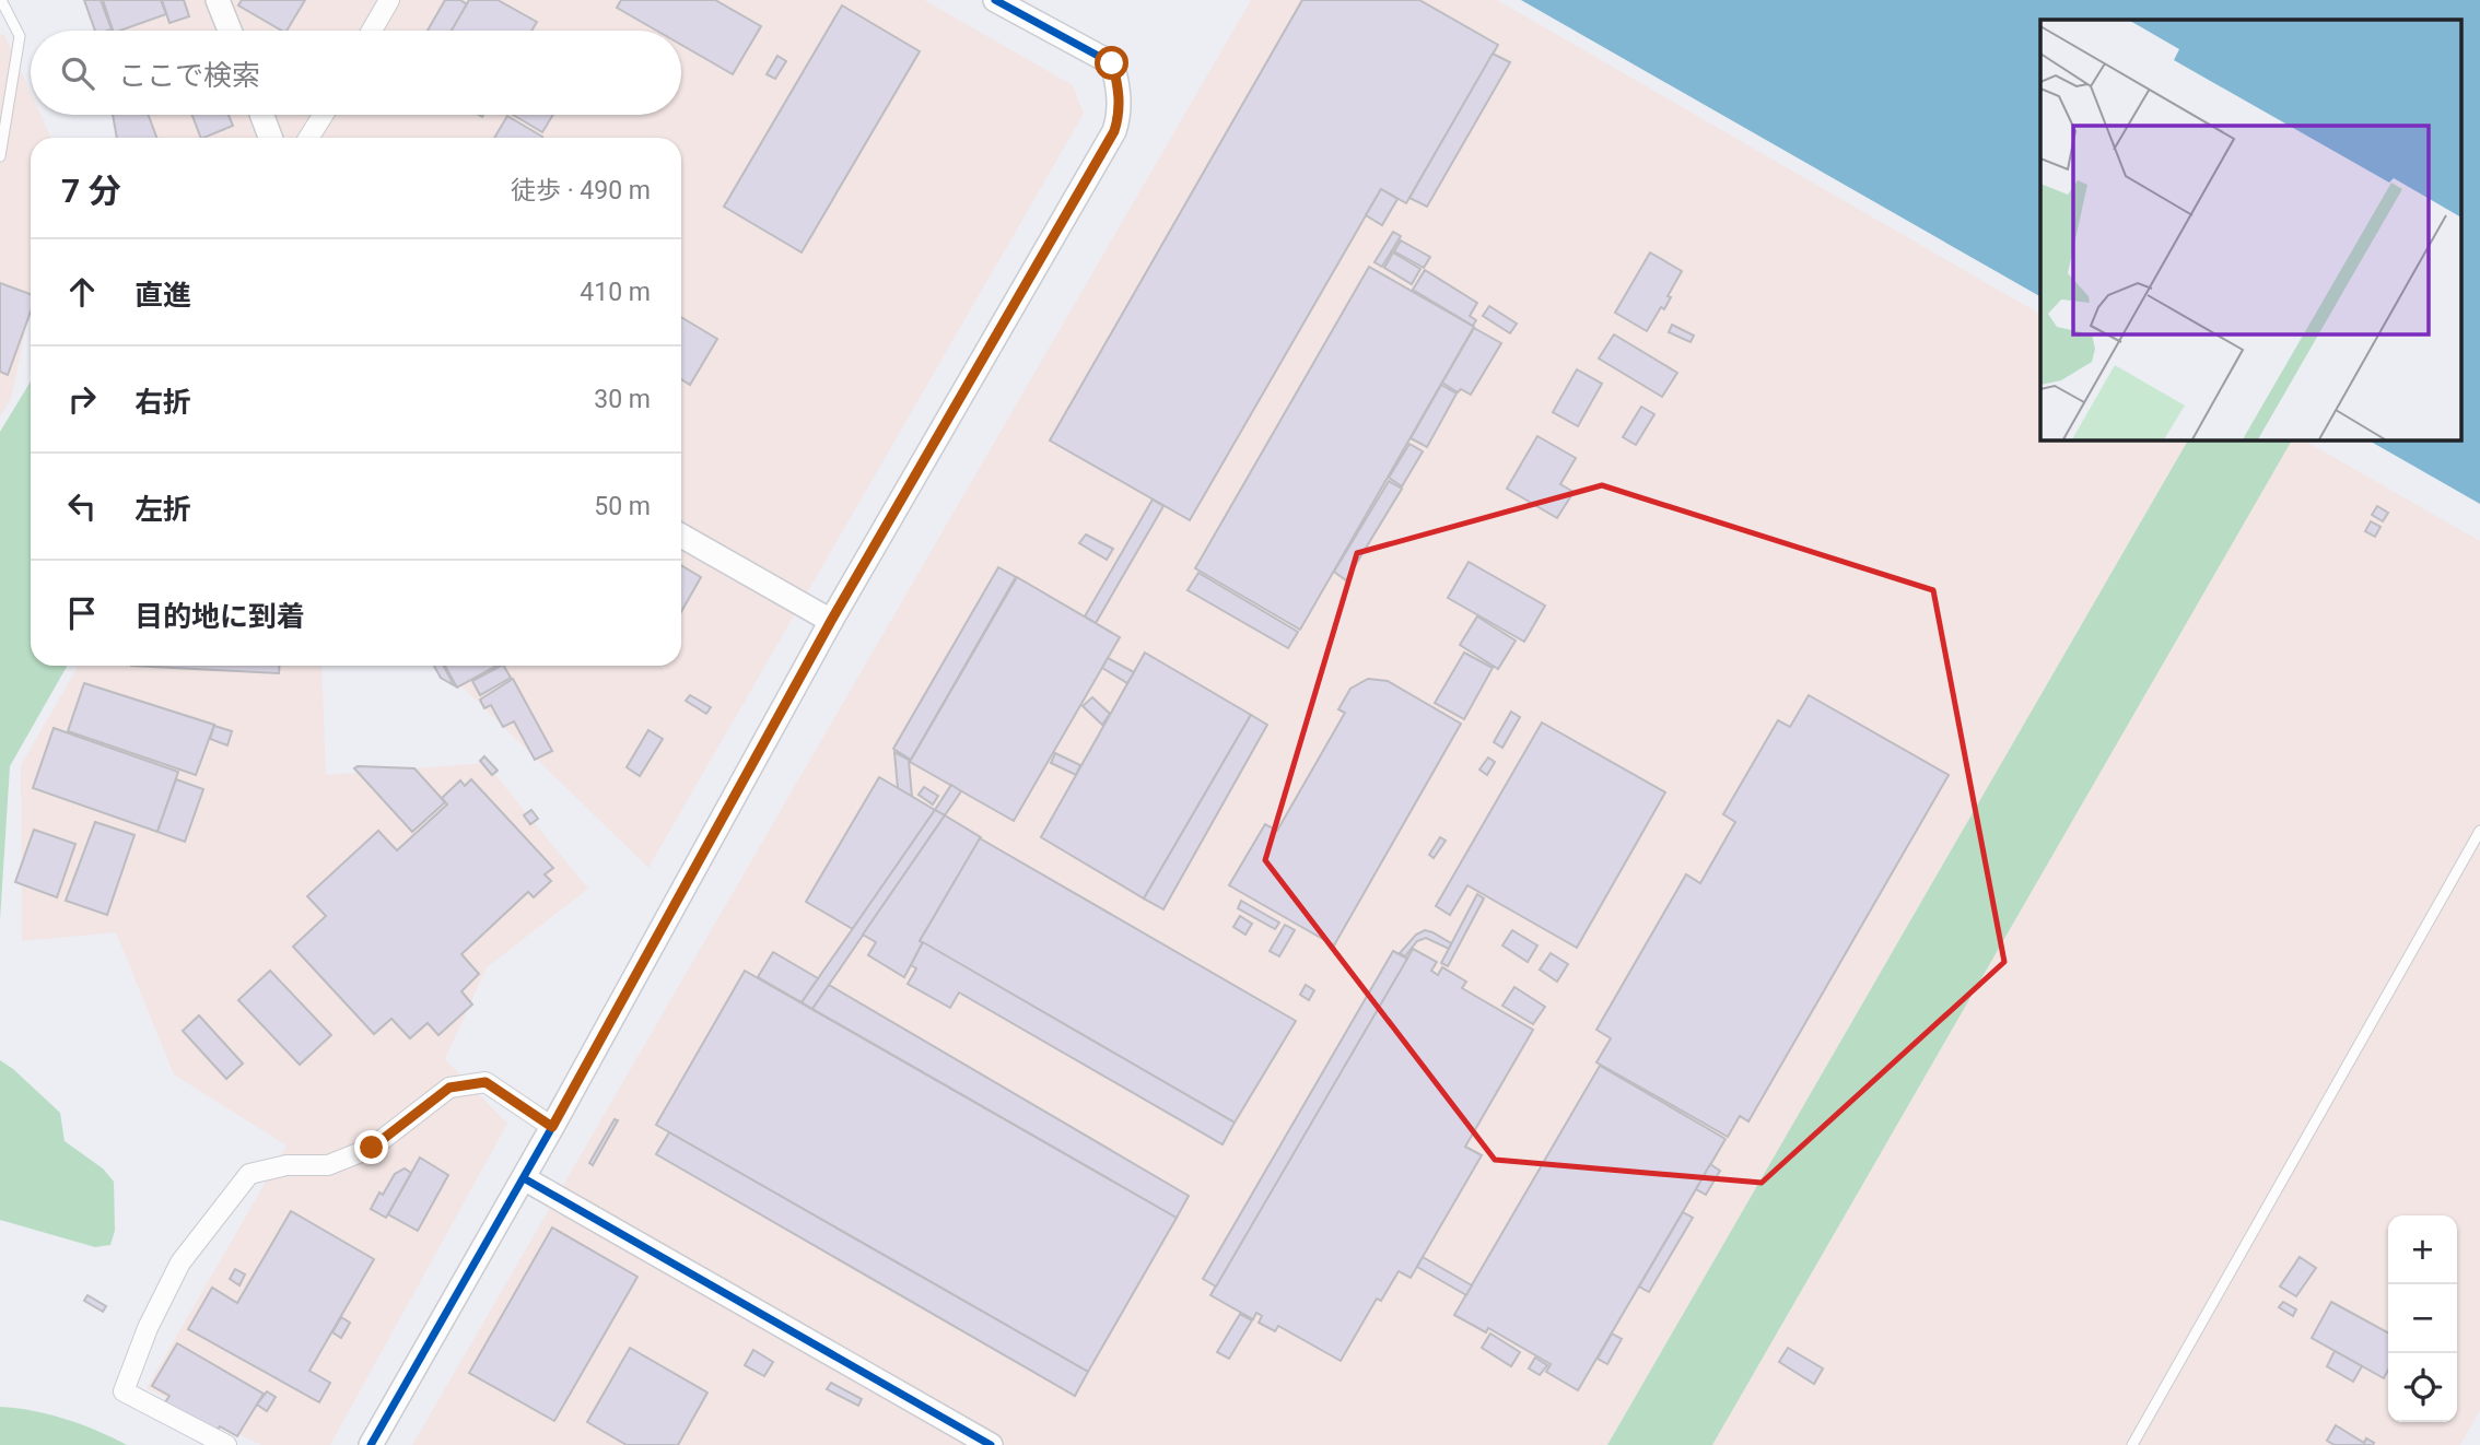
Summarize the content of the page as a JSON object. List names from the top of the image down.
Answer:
{
  "page": {
    "search": "ここで検索",
    "heading": ["7 分", "徒歩 · 490 m"],
    "list": [
      ["直進", "410 m"],
      ["右折", "30 m"],
      ["左折", "50 m"],
      "目的地に到着"
    ],
    "map_buttons": ["+", "−"]
  }
}
